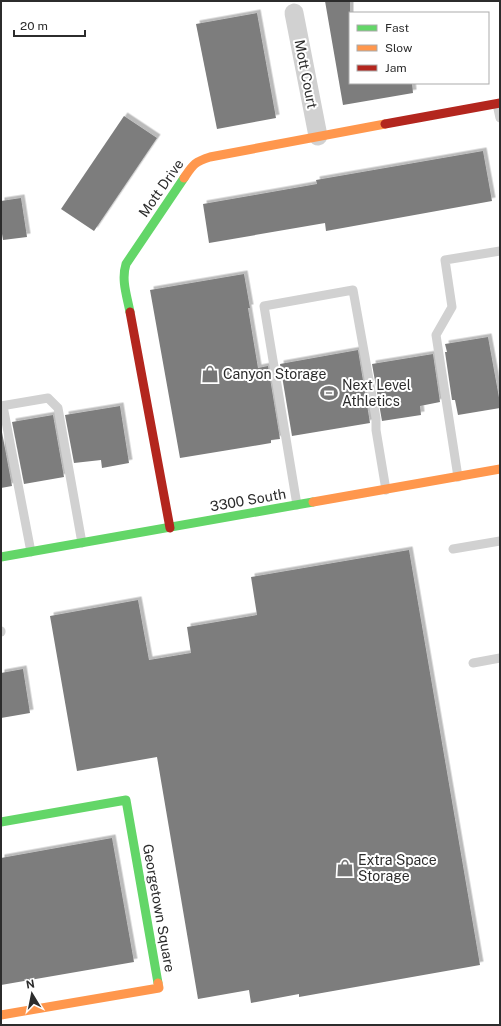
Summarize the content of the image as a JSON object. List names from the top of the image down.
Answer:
{
  "streets": {
    "street": [
      "Mott Court",
      "Mott Drive",
      "3300 South",
      "Georgetown Square"
    ]
  },
  "crossings": [
    ["Mott Court", "Mott Drive"],
    ["Mott Drive", "3300 South"]
  ],
  "places": {
    "shop": ["Canyon Storage", "Extra Space Storage"],
    "sports": ["Next Level Athletics"]
  },
  "legend": ["Fast", "Slow", "Jam"],
  "scale_bar": "20 m",
  "north": "top"
}
